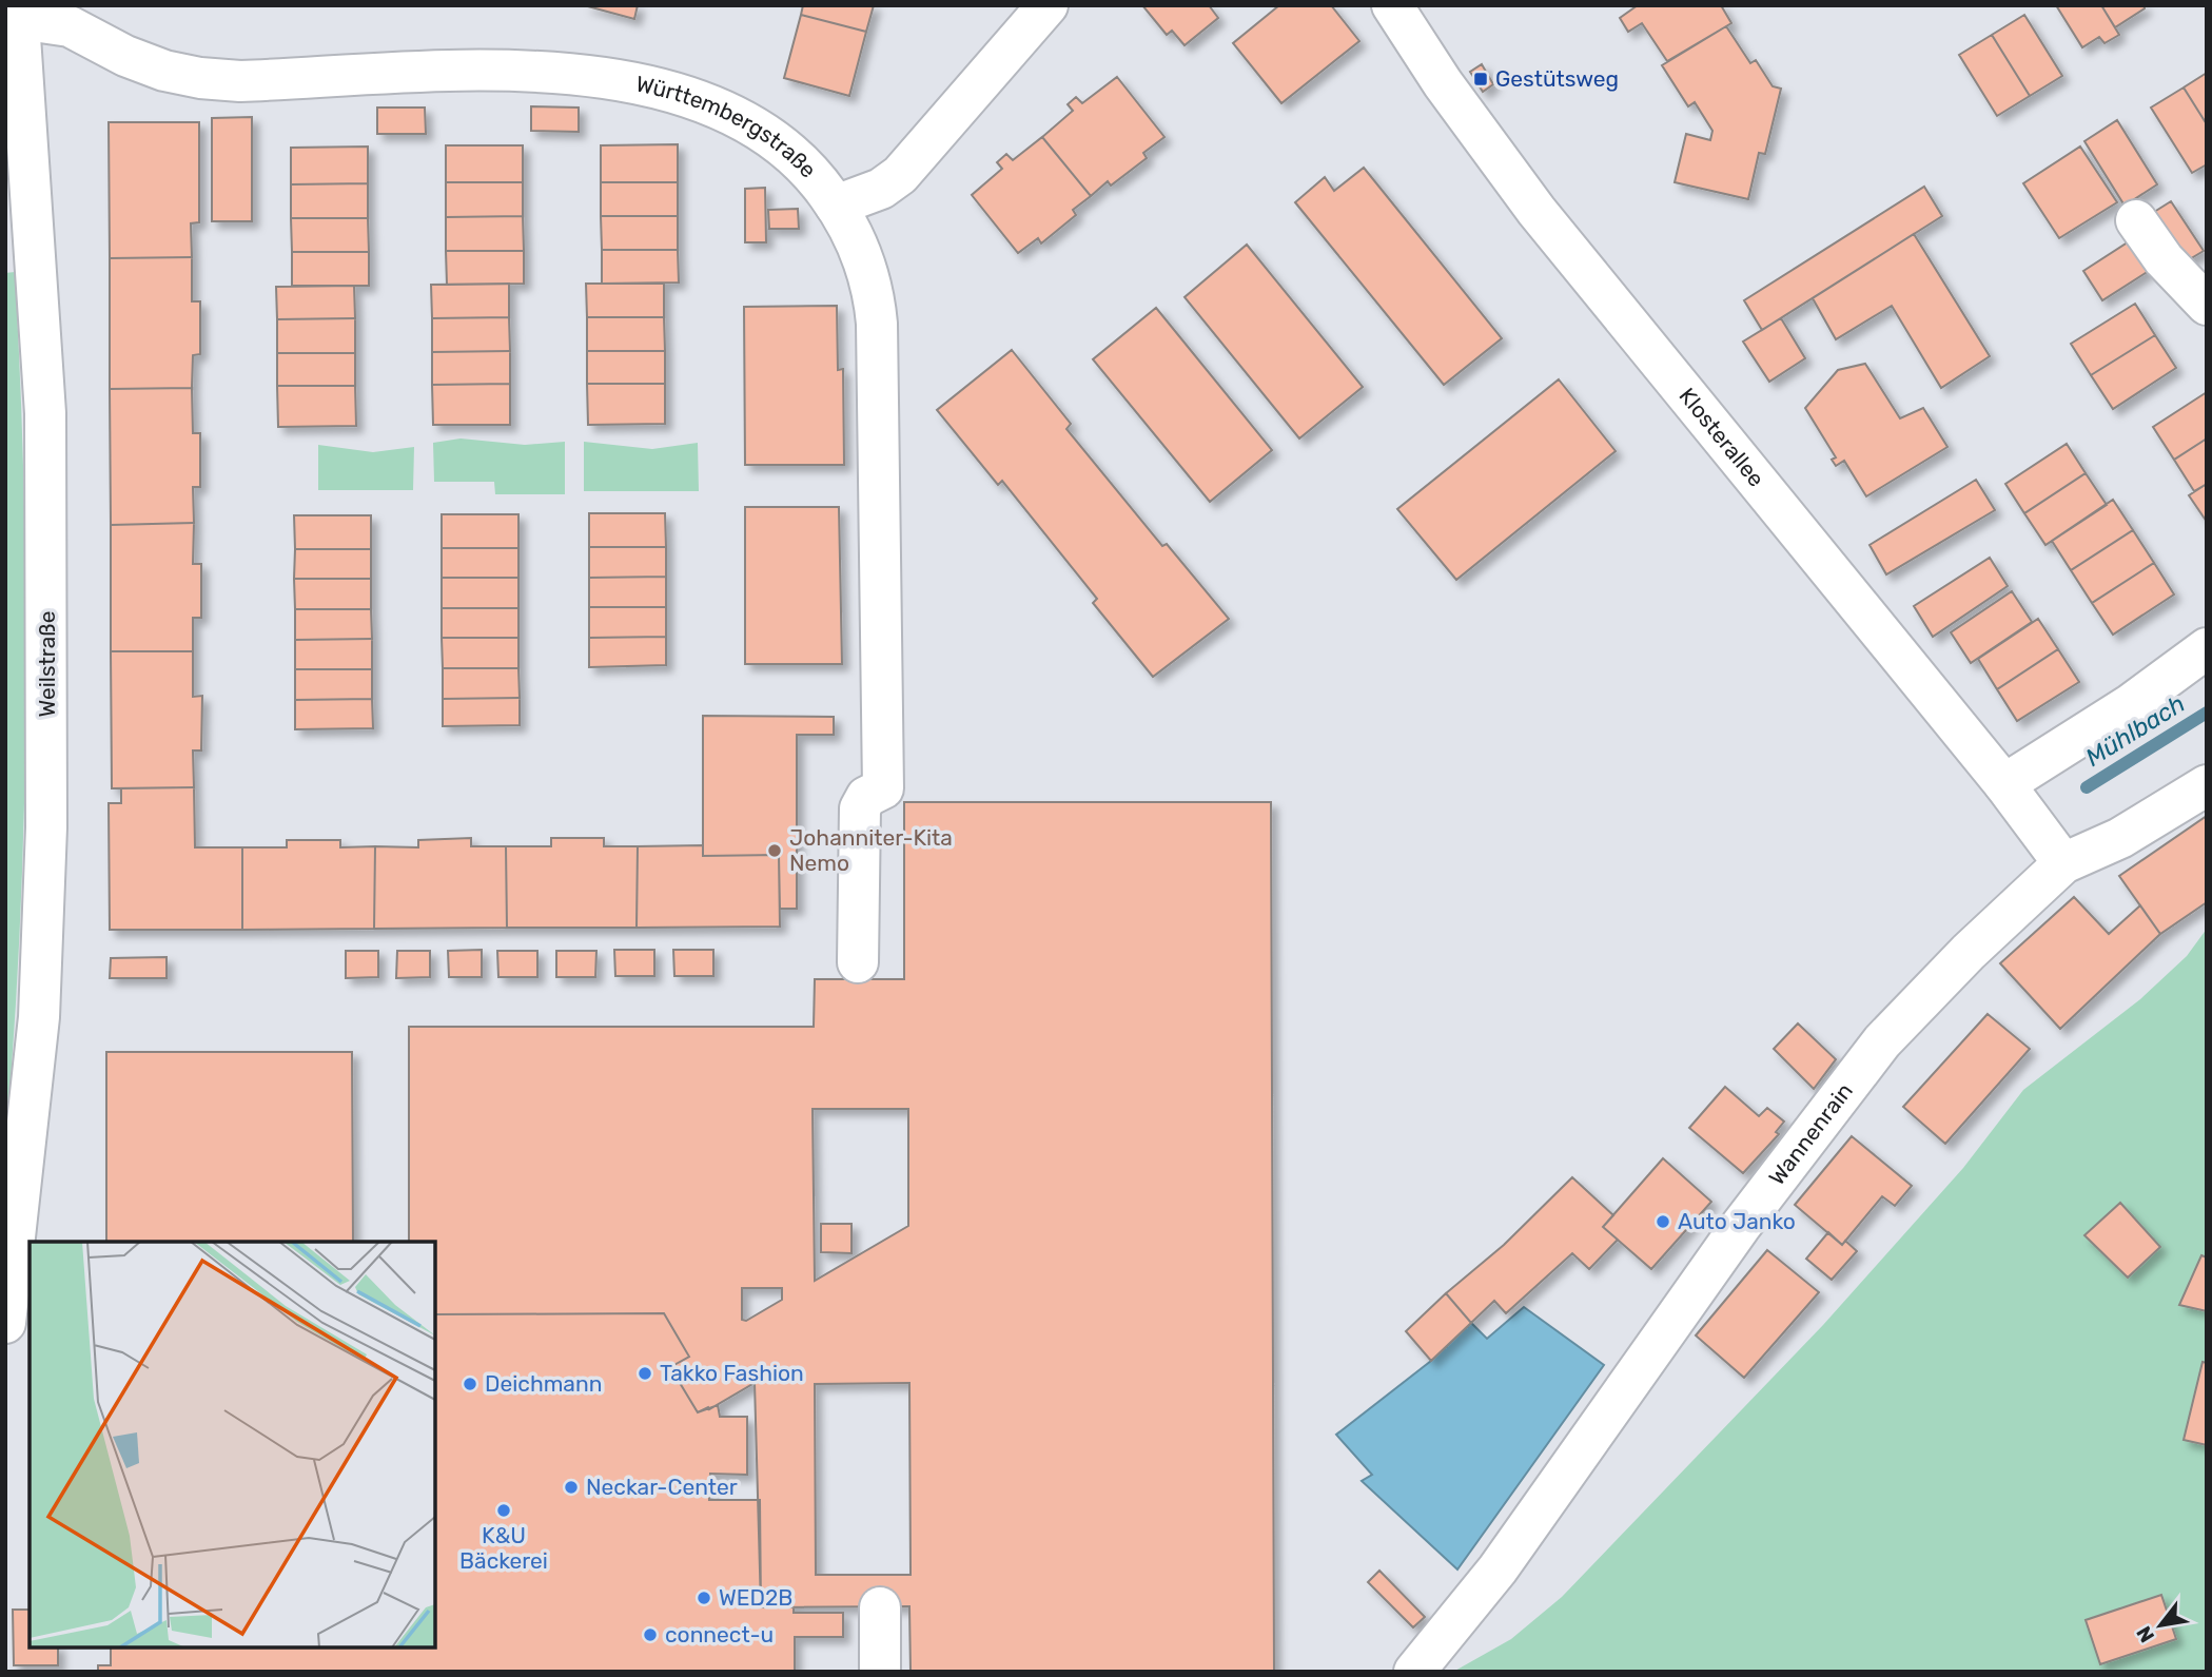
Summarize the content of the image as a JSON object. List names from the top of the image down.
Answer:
{
  "streets": {
    "street": [
      "Württembergstraße",
      "Klosterallee",
      "Weilstraße",
      "Wannenrain"
    ]
  },
  "crossings": [
    ["Württembergstraße", "Weilstraße"],
    ["Klosterallee", "Wannenrain"]
  ],
  "water": ["Mühlbach"],
  "places": {
    "transit": ["Gestütsweg"],
    "other": [
      "Johanniter-Kita Nemo",
      "Auto Janko",
      "Takko Fashion",
      "Deichmann",
      "Neckar-Center",
      "K&U Bäckerei",
      "WED2B",
      "connect-u"
    ]
  },
  "north": "bottom left"
}
